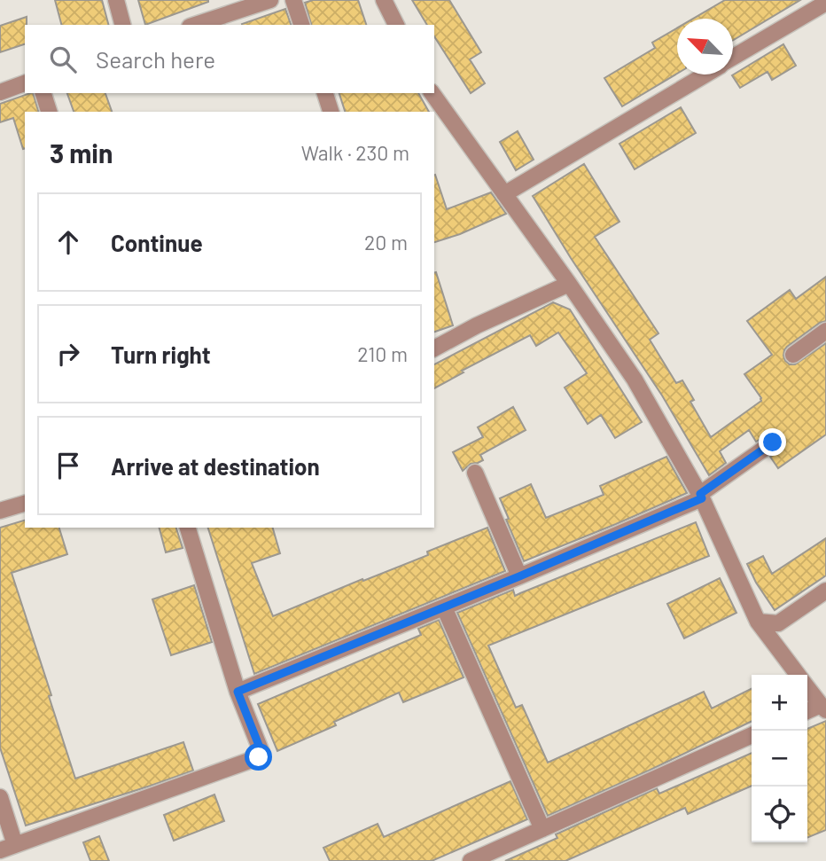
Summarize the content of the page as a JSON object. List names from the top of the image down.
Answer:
{
  "north": "top left",
  "page": {
    "search": "Search here",
    "heading": ["3 min", "Walk · 230 m"],
    "list": [
      ["Continue", "20 m"],
      ["Turn right", "210 m"],
      "Arrive at destination"
    ],
    "map_buttons": ["+", "−"]
  }
}
